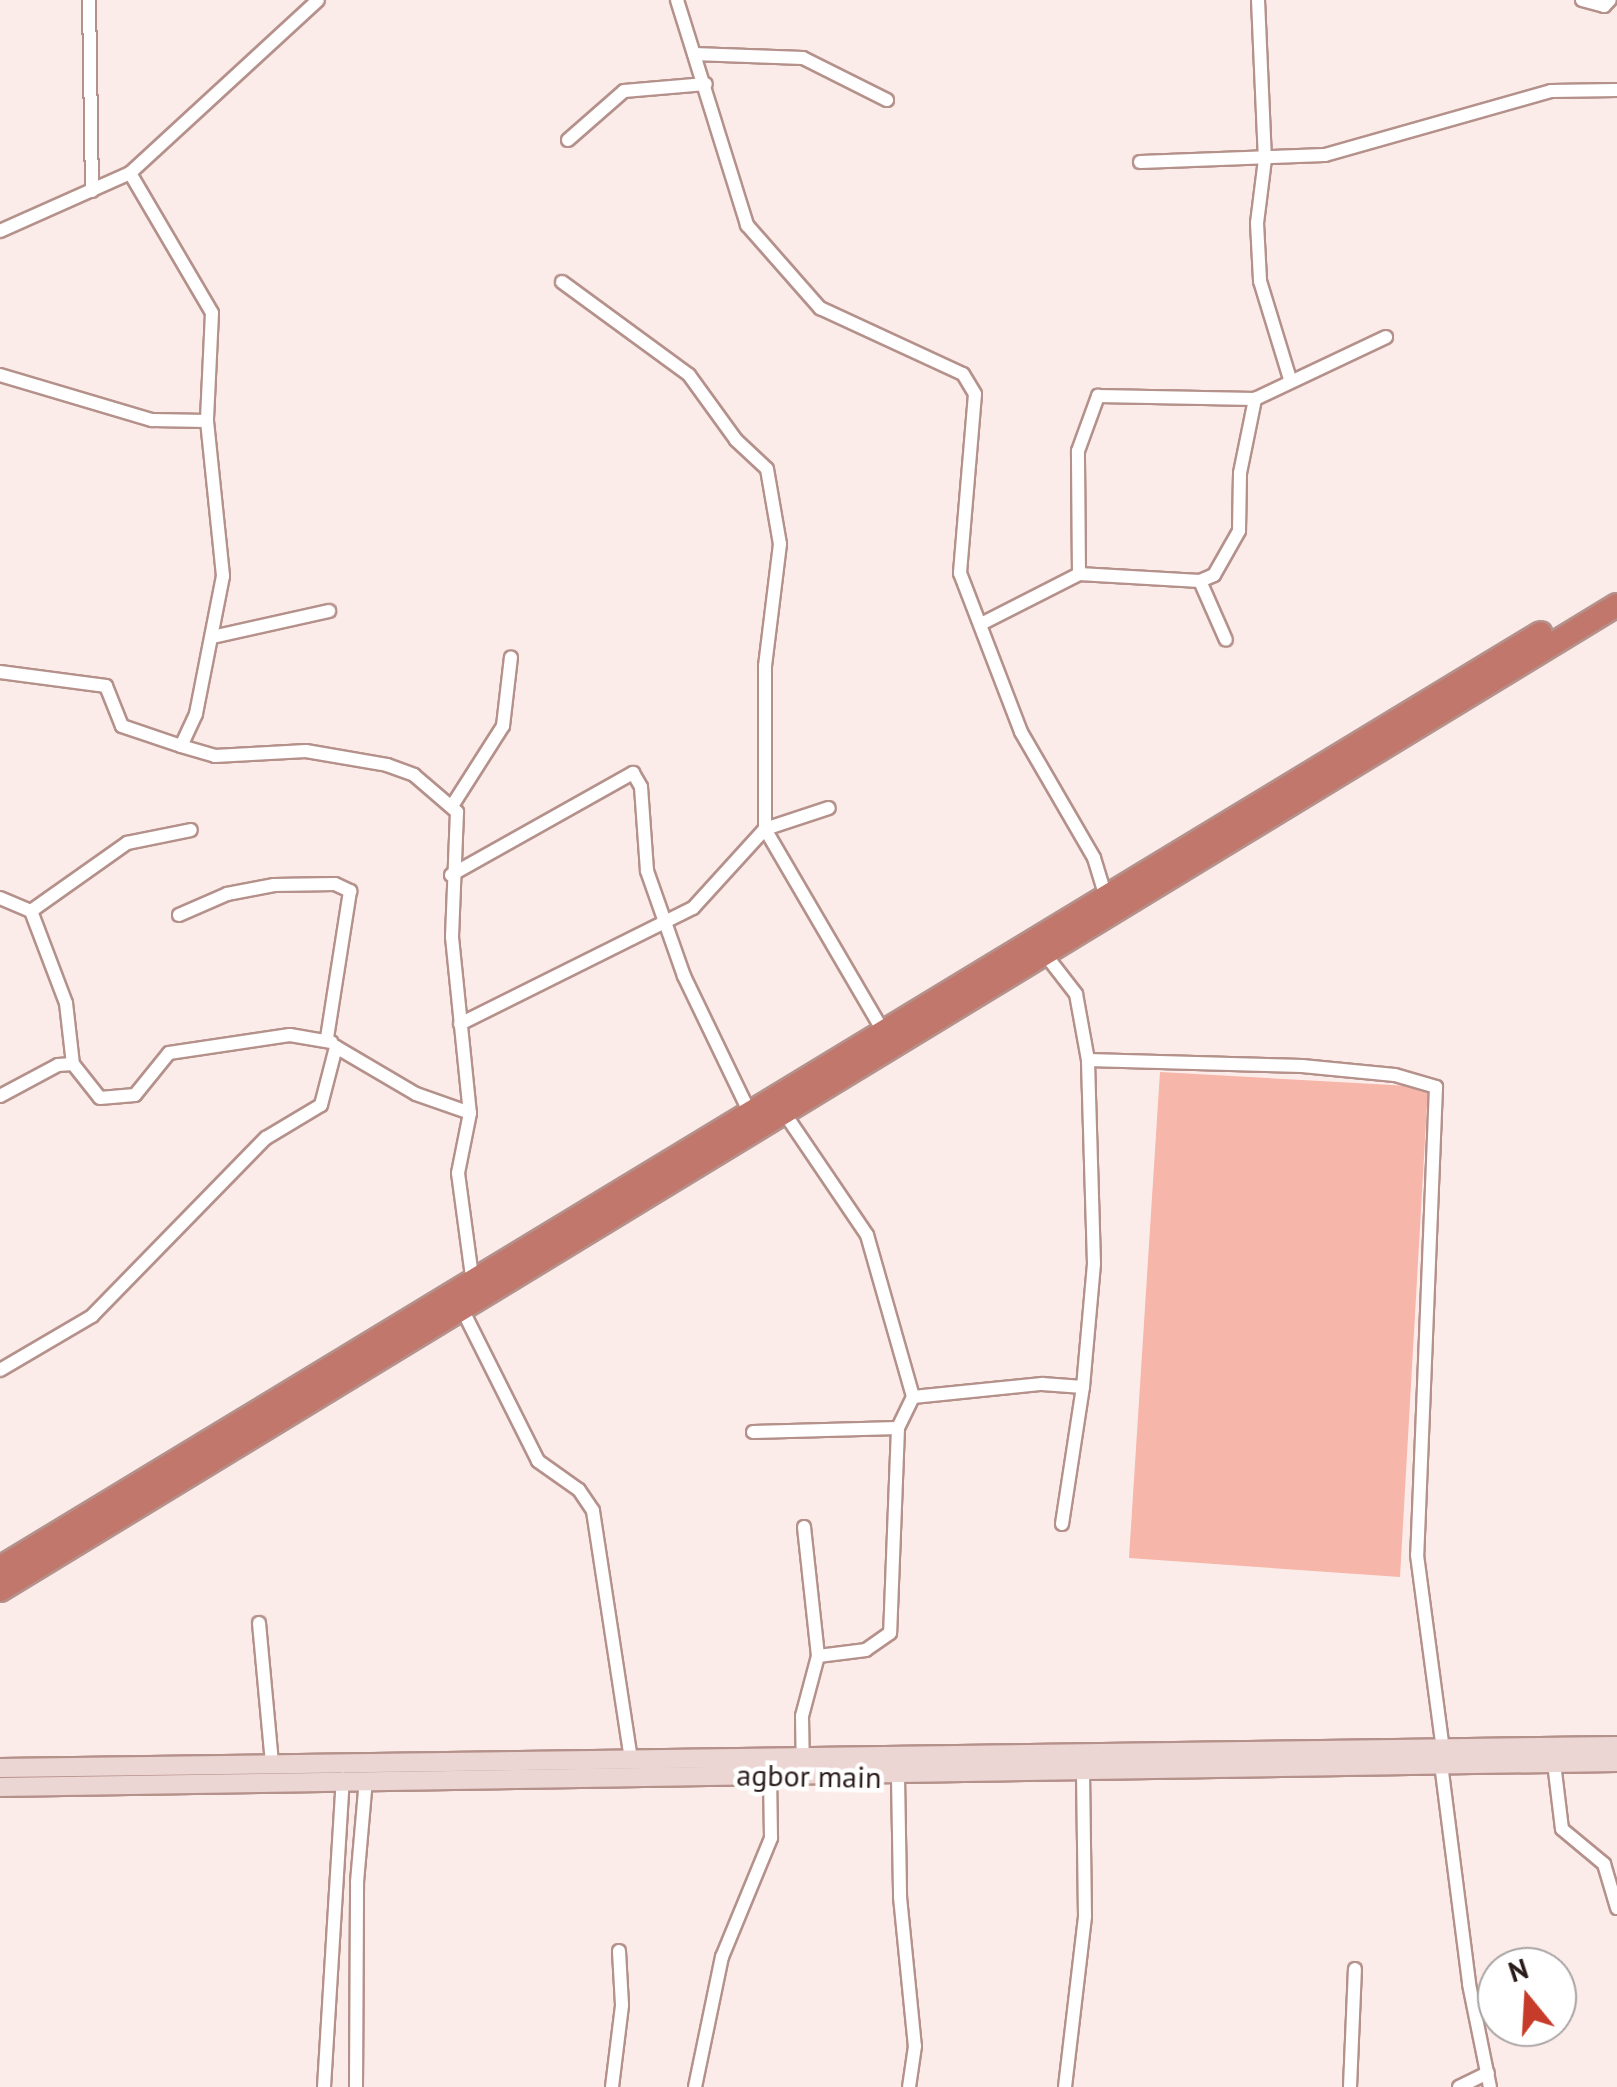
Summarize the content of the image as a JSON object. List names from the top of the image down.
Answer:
{
  "streets": {
    "main road": ["agbor main"]
  },
  "north": "top"
}
